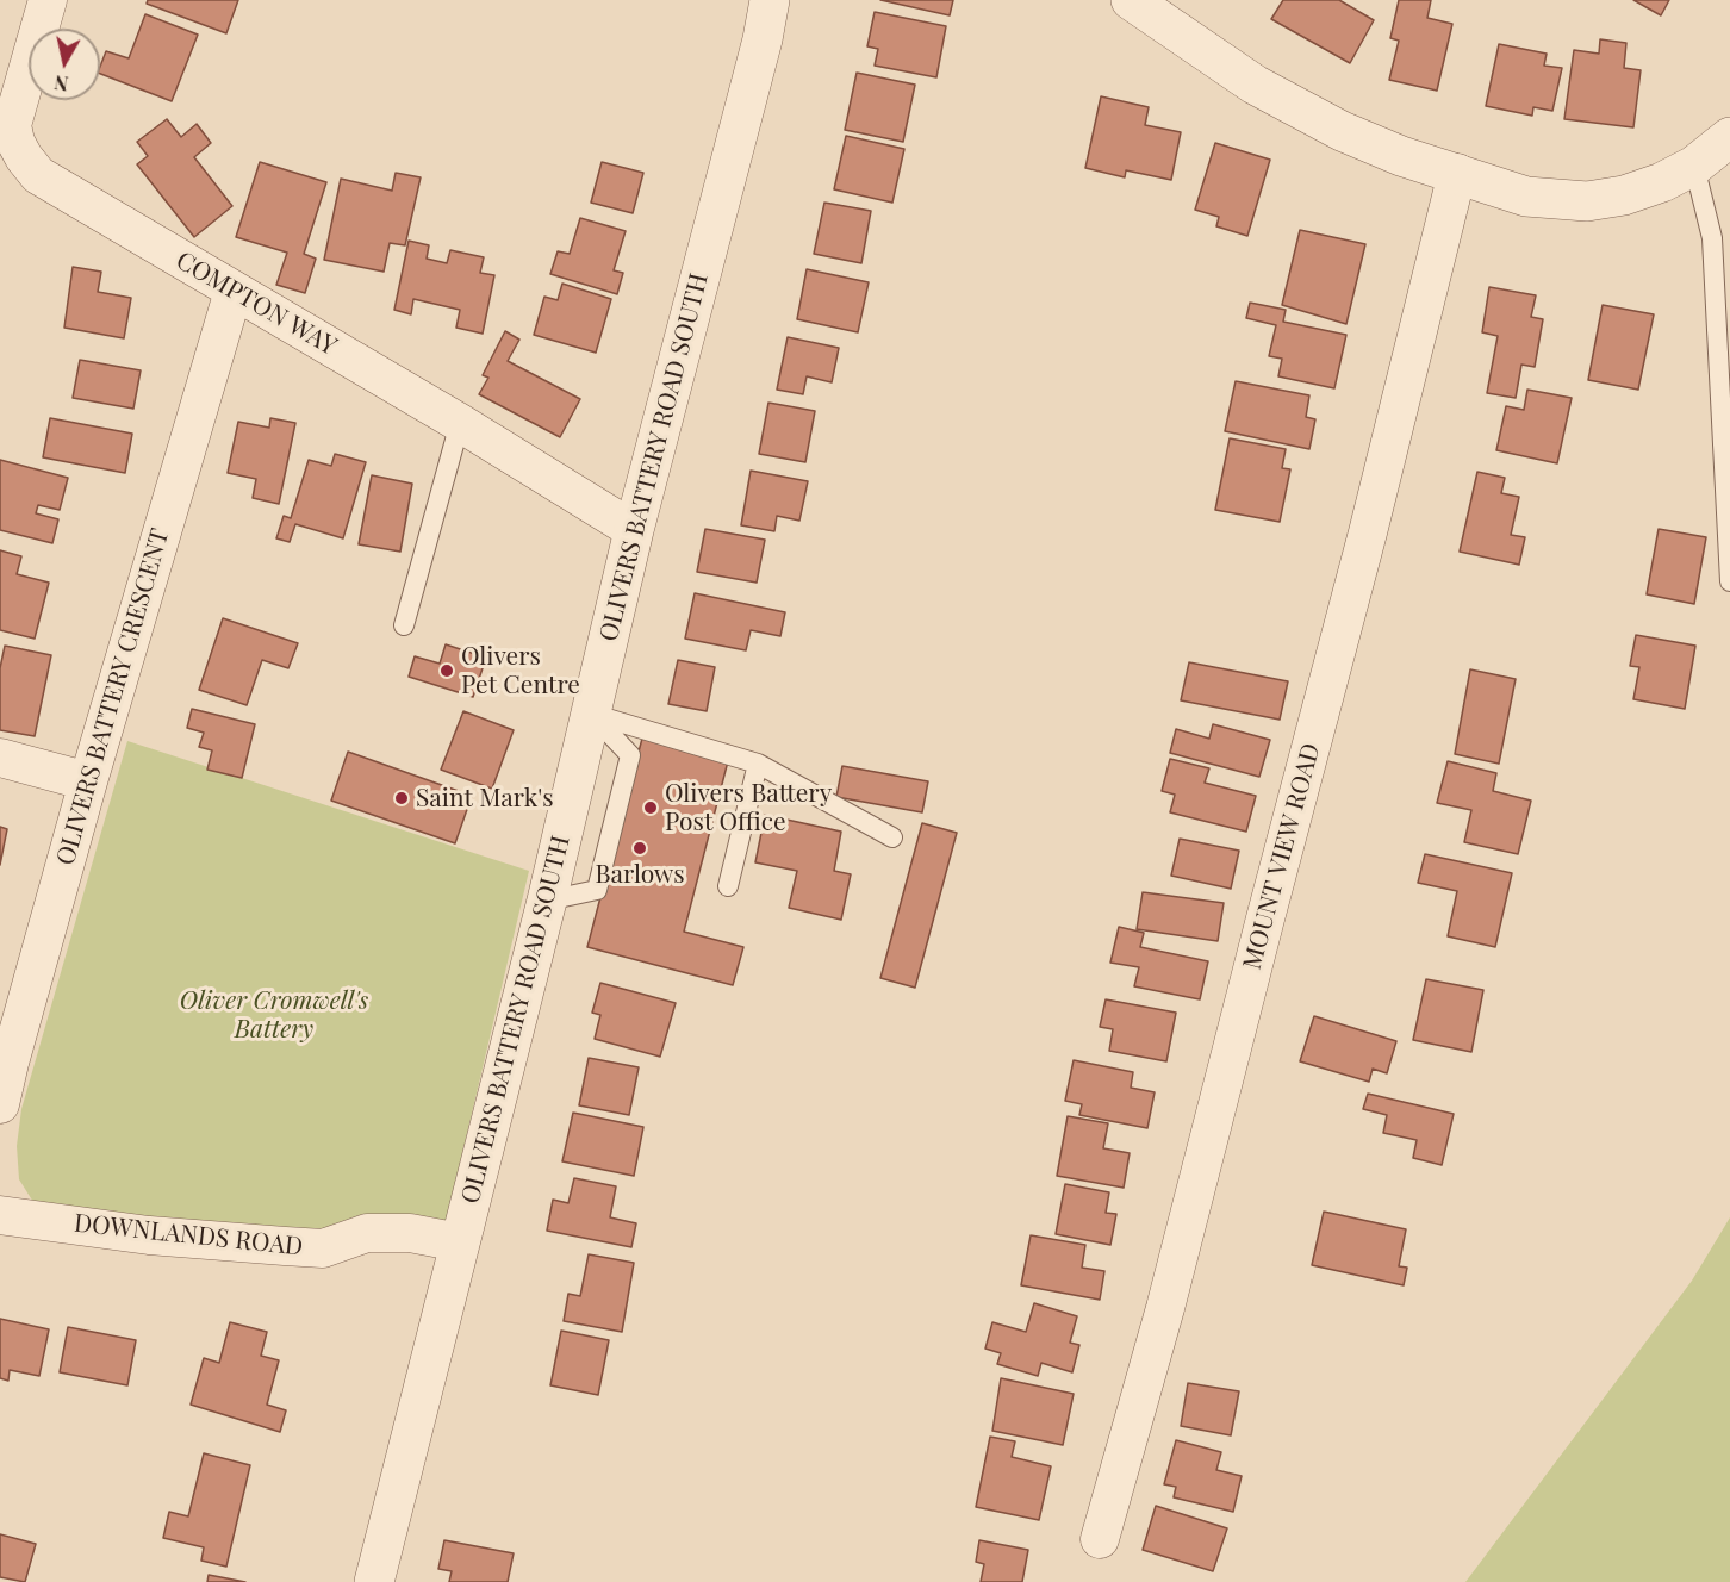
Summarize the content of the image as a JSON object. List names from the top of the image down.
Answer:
{
  "streets": {
    "street": [
      "COMPTON WAY",
      "OLIVERS BATTERY ROAD SOUTH",
      "OLIVERS BATTERY CRESCENT",
      "MOUNT VIEW ROAD",
      "DOWNLANDS ROAD"
    ]
  },
  "crossings": [
    ["COMPTON WAY", "OLIVERS BATTERY ROAD SOUTH"],
    ["COMPTON WAY", "OLIVERS BATTERY CRESCENT"],
    ["OLIVERS BATTERY ROAD SOUTH", "DOWNLANDS ROAD"]
  ],
  "parks": ["Oliver Cromwell's Battery"],
  "places": [
    "Olivers Pet Centre",
    "Saint Mark's",
    "Olivers Battery Post Office",
    "Barlows"
  ],
  "north": "bottom"
}
